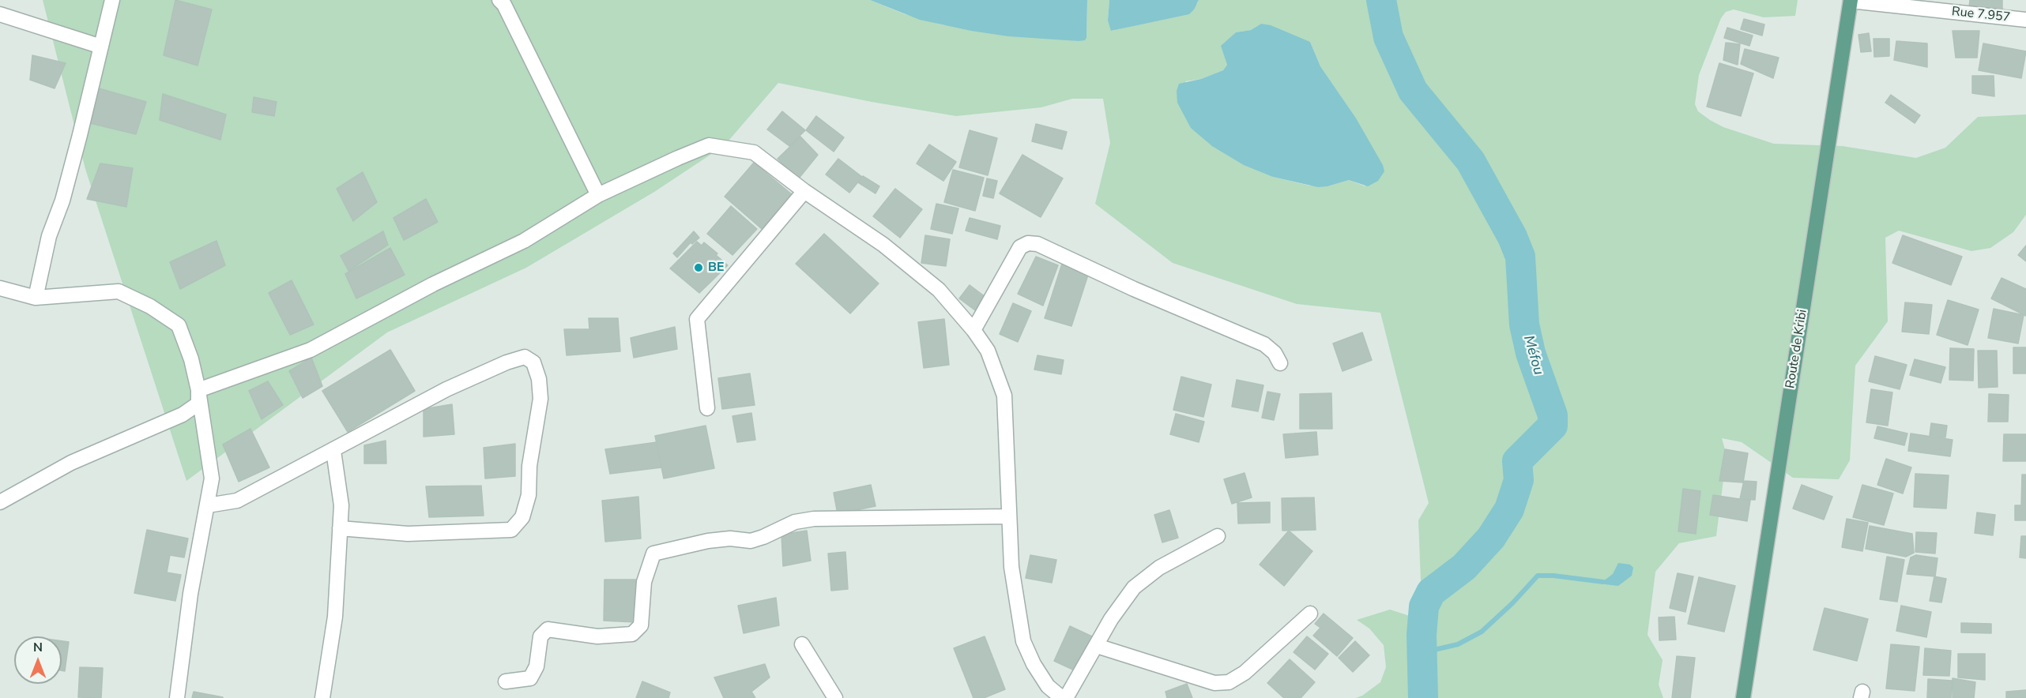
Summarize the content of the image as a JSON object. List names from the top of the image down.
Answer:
{
  "streets": {
    "main road": ["Route de Kribi"],
    "street": ["Rue 7.957"]
  },
  "crossings": [
    ["Rue 7.957", "Route de Kribi"]
  ],
  "water": ["Méfou"],
  "places": ["BE"],
  "north": "top"
}
